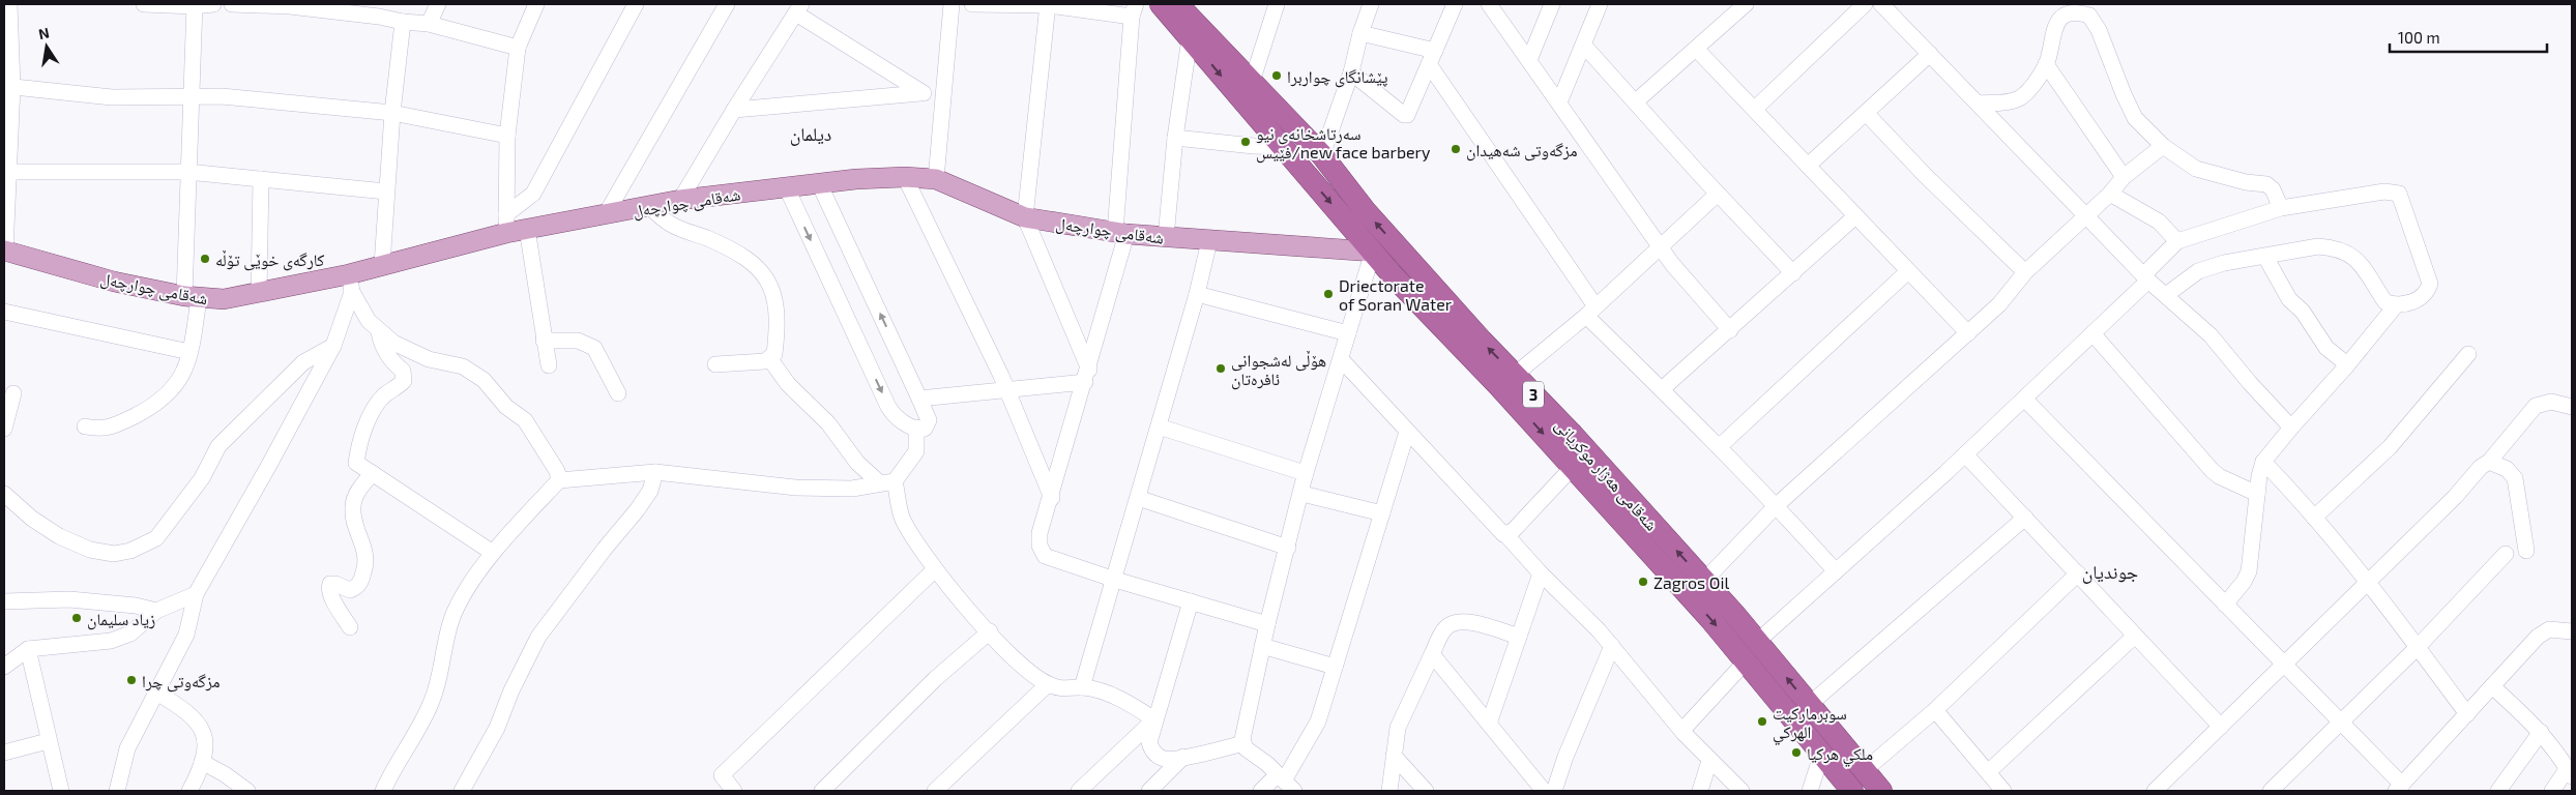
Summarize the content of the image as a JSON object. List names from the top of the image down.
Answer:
{
  "streets": {
    "highway": ["3", "شەقامی ھەژار موکریانی"],
    "main road": ["شەقامی چوارچەل"]
  },
  "crossings": [
    ["شەقامی چوارچەل", "شەقامی ھەژار موکریانی"]
  ],
  "districts": ["دیلمان", "جوندیان"],
  "places": [
    "پێشانگای چواربرا",
    "سەرتاشخانەی نیو فێیس/new face barbery",
    "مزگەوتی شەهیدان",
    "کارگەی خوێی تۆڵە",
    "Driectorate of Soran Water",
    "هۆڵی لەشجوانی ئافرەتان",
    "Zagros Oil",
    "زياد سليمان",
    "مزگەوتى چرا",
    "سوبرماركيت الهركي",
    "ملكي هركيا"
  ],
  "scale_bar": "100 m",
  "north": "top"
}
